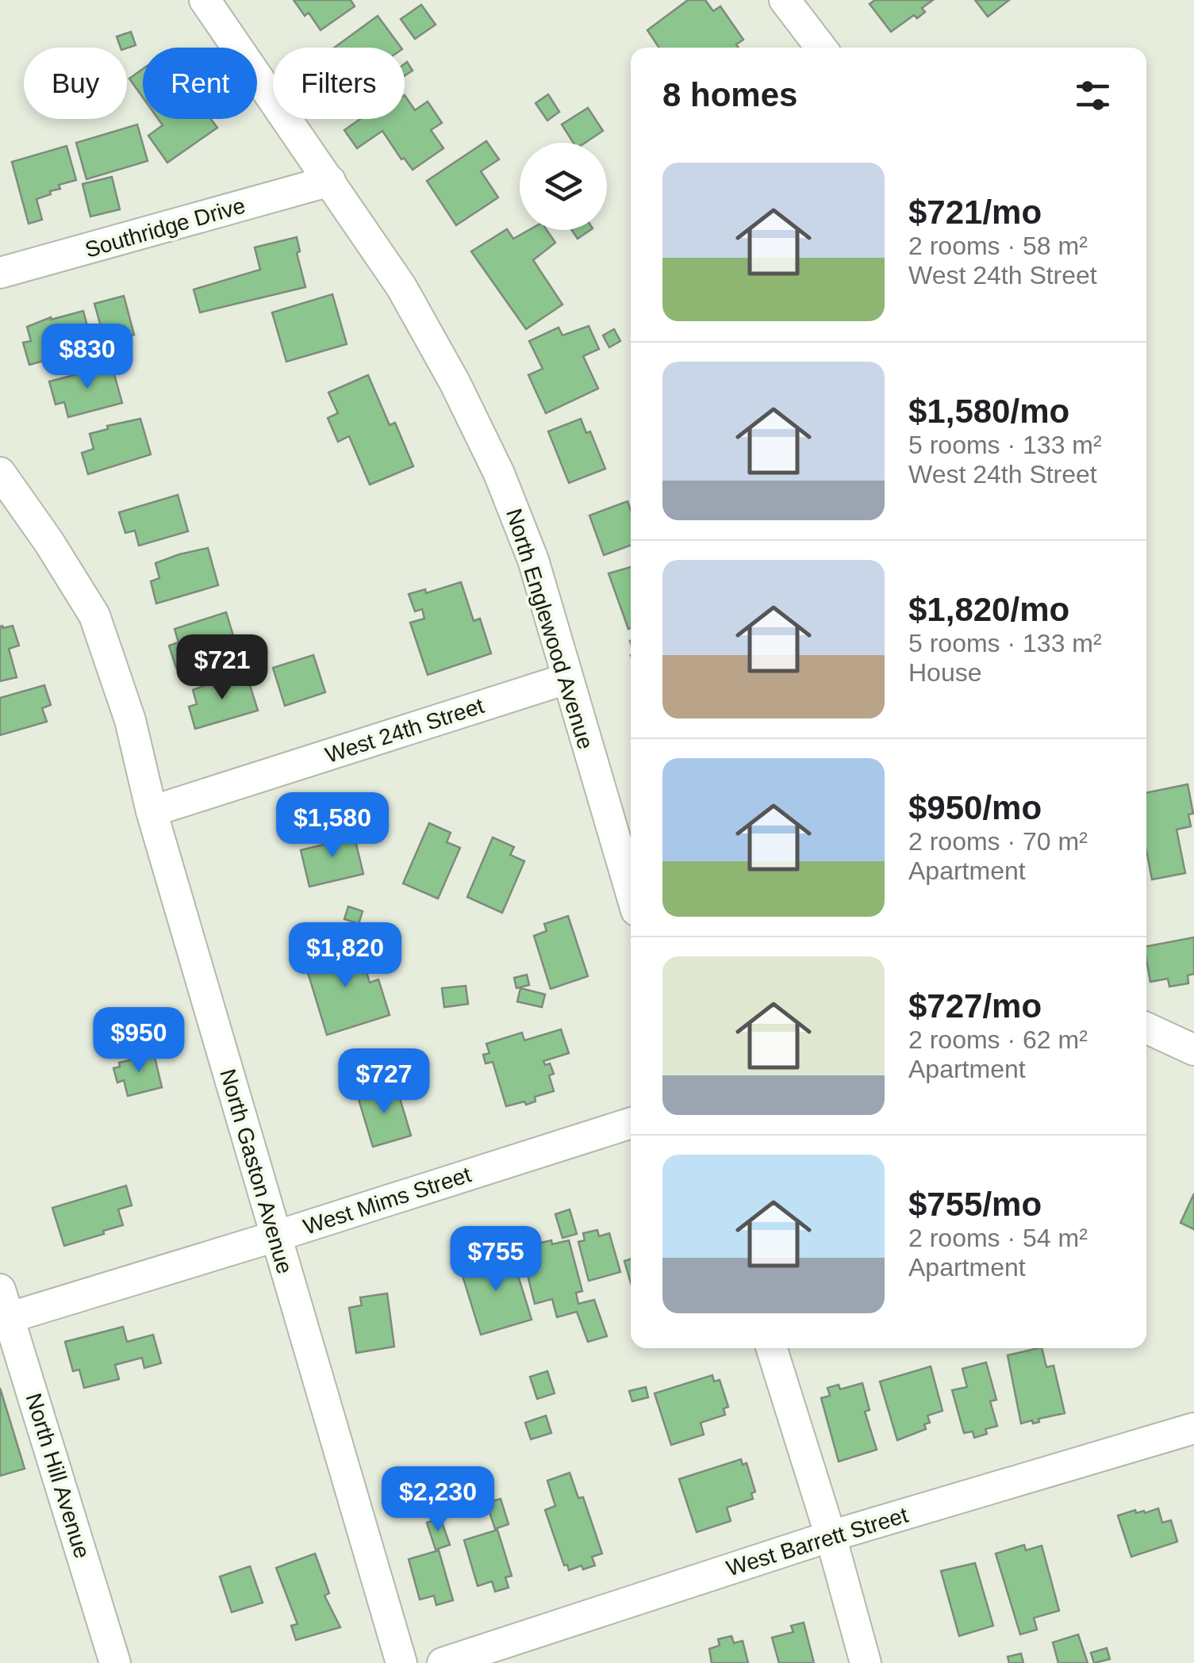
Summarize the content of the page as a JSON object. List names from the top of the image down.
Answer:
{
  "streets": {
    "street": [
      "Southridge Drive",
      "North Englewood Avenue",
      "West 24th Street",
      "North Gaston Avenue",
      "West Mims Street",
      "North Hill Avenue",
      "West Barrett Street"
    ]
  },
  "crossings": [
    ["Southridge Drive", "North Englewood Avenue"],
    ["North Englewood Avenue", "West 24th Street"],
    ["West 24th Street", "North Gaston Avenue"],
    ["North Gaston Avenue", "West Mims Street"],
    ["West Mims Street", "North Hill Avenue"]
  ],
  "page": {
    "chip": ["Buy", "Rent", "Filters"],
    "heading": "8 homes",
    "list": [
      {
        "name": "$721/mo",
        "note": "2 rooms · 58 m² · West 24th Street"
      },
      {
        "name": "$1,580/mo",
        "note": "5 rooms · 133 m² · West 24th Street"
      },
      {
        "name": "$1,820/mo",
        "note": "5 rooms · 133 m² · House"
      },
      {
        "name": "$950/mo",
        "note": "2 rooms · 70 m² · Apartment"
      },
      {
        "name": "$727/mo",
        "note": "2 rooms · 62 m² · Apartment"
      },
      {
        "name": "$755/mo",
        "note": "2 rooms · 54 m² · Apartment"
      }
    ],
    "price": [
      "$830",
      "$721",
      "$1,580",
      "$1,820",
      "$950",
      "$727",
      "$755",
      "$2,230"
    ]
  }
}
